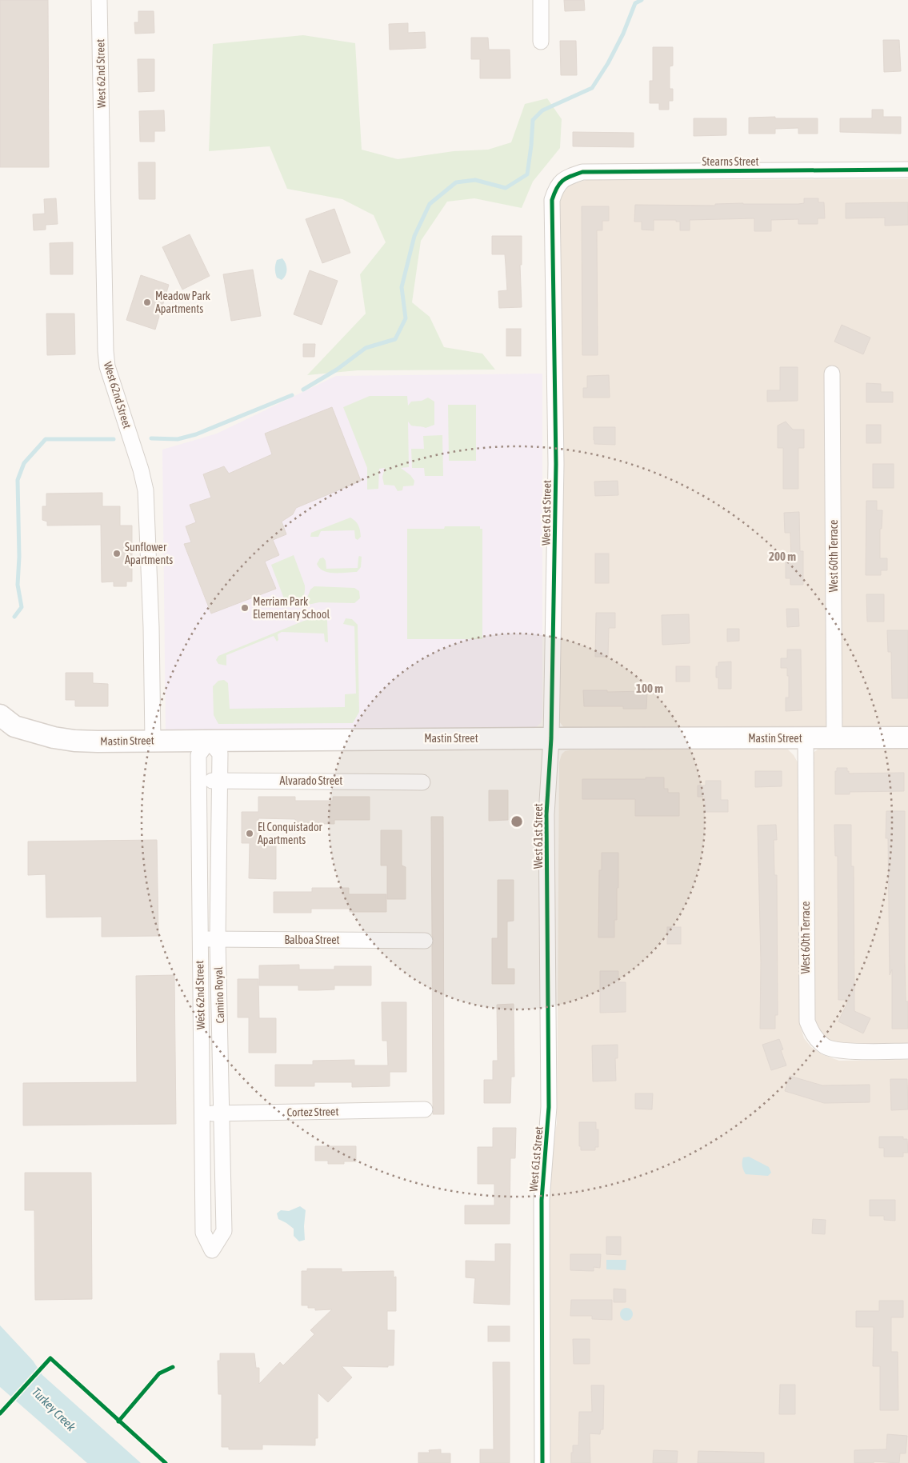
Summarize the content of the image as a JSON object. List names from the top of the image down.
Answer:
{
  "streets": {
    "street": [
      "West 62nd Street",
      "Stearns Street",
      "West 61st Street",
      "West 60th Terrace",
      "Mastin Street",
      "Alvarado Street",
      "Balboa Street",
      "Camino Royal",
      "Cortez Street"
    ]
  },
  "crossings": [
    ["West 62nd Street", "Mastin Street"],
    ["West 62nd Street", "Alvarado Street"],
    ["West 62nd Street", "Balboa Street"],
    ["West 62nd Street", "Camino Royal"],
    ["West 62nd Street", "Cortez Street"],
    ["Stearns Street", "West 61st Street"],
    ["West 61st Street", "Mastin Street"],
    ["West 60th Terrace", "Mastin Street"],
    ["Mastin Street", "Camino Royal"],
    ["Alvarado Street", "Camino Royal"],
    ["Balboa Street", "Camino Royal"],
    ["Camino Royal", "Cortez Street"]
  ],
  "water": ["Turkey Creek"],
  "places": [
    "Meadow Park Apartments",
    "Sunflower Apartments",
    "Merriam Park Elementary School",
    "El Conquistador Apartments"
  ],
  "rings": ["200 m", "100 m"]
}
